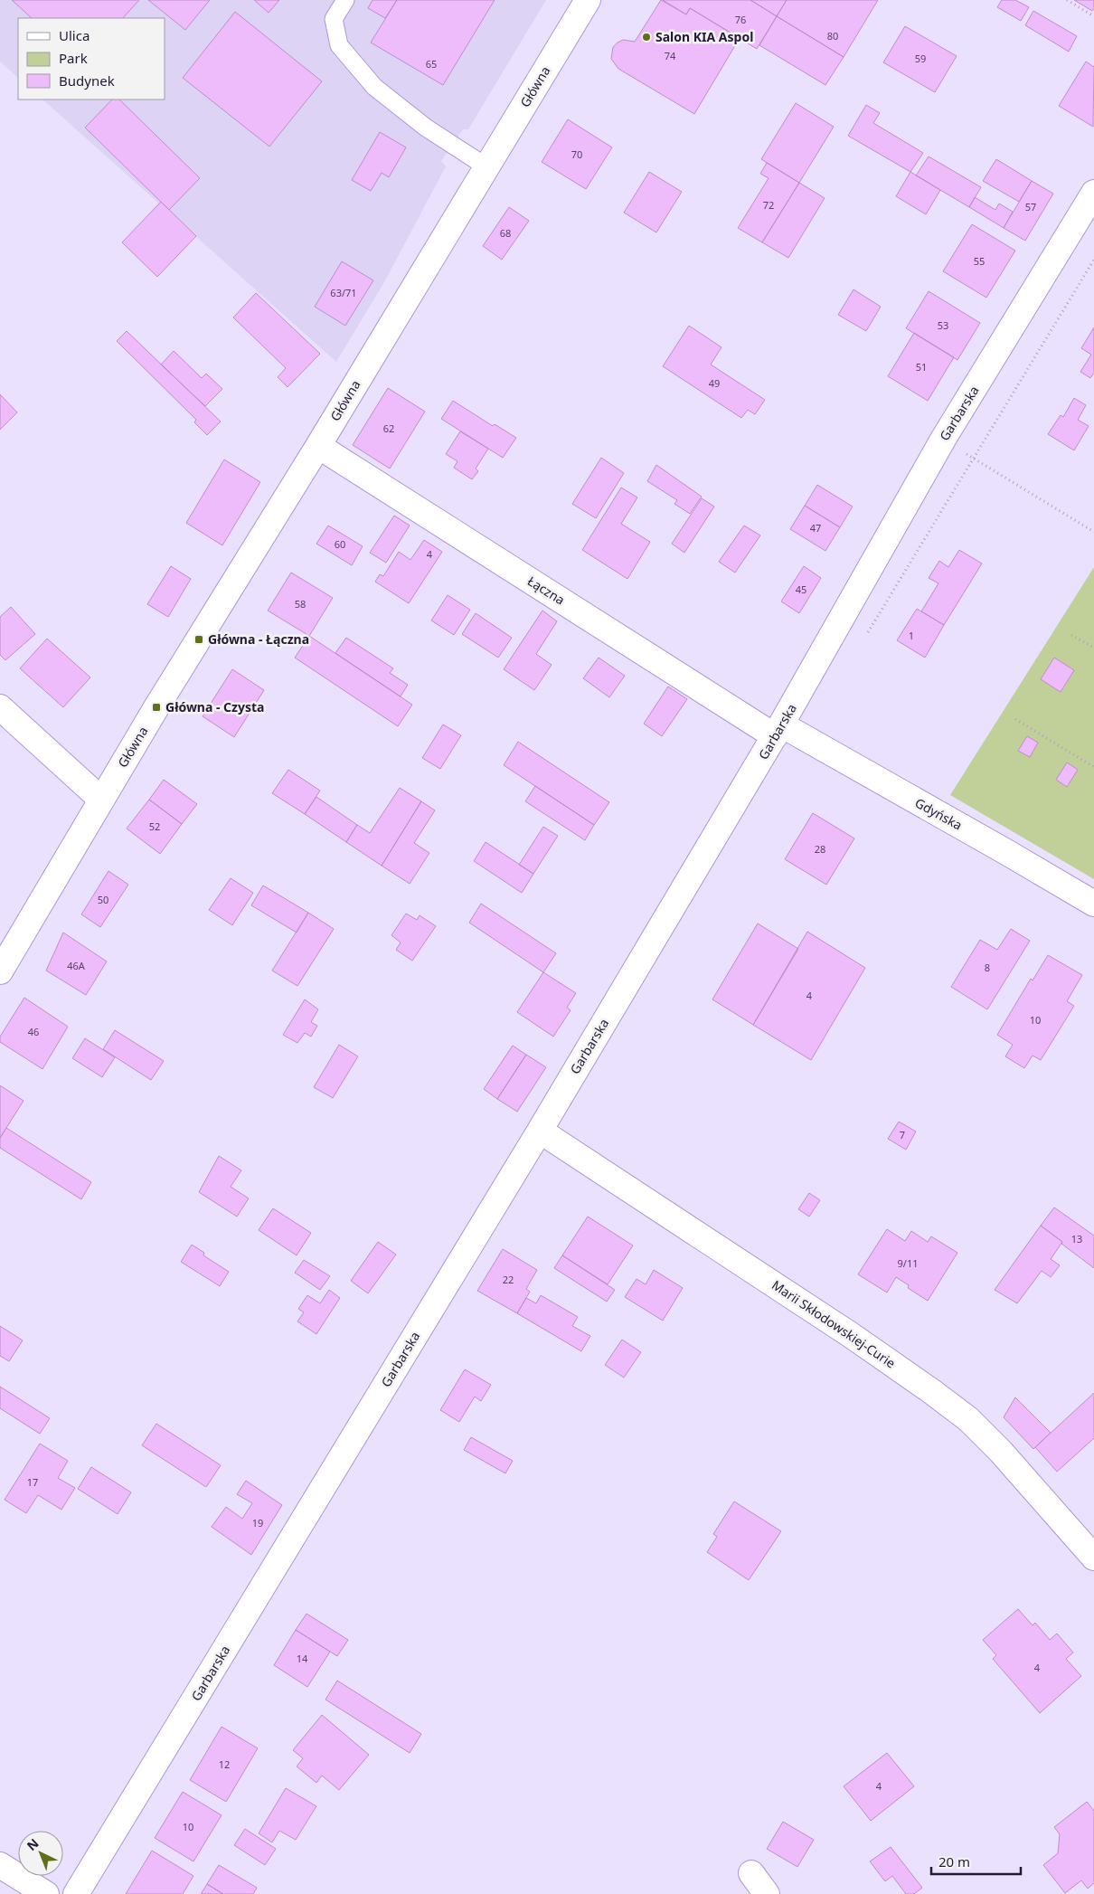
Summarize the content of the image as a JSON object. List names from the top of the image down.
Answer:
{
  "streets": {
    "street": [
      "Główna",
      "Garbarska",
      "Łączna",
      "Gdyńska",
      "Marii Skłodowskiej-Curie"
    ]
  },
  "crossings": [
    ["Główna", "Łączna"],
    ["Garbarska", "Łączna"],
    ["Garbarska", "Gdyńska"],
    ["Garbarska", "Marii Skłodowskiej-Curie"],
    ["Łączna", "Gdyńska"]
  ],
  "places": {
    "other": ["Salon KIA Aspol"],
    "transit": ["Główna - Łączna", "Główna - Czysta"]
  },
  "house_numbers": [
    "76",
    "80",
    "74",
    "59",
    "65",
    "70",
    "72",
    "57",
    "68",
    "55",
    "63/71",
    "53",
    "51",
    "49",
    "62",
    "47",
    "60",
    "4",
    "45",
    "58",
    "1",
    "52",
    "28",
    "50",
    "46A",
    "8",
    "4",
    "10",
    "46",
    "7",
    "13",
    "9/11",
    "22",
    "17",
    "19",
    "14",
    "4",
    "12",
    "4",
    "10"
  ],
  "legend": ["Ulica", "Park", "Budynek"],
  "scale_bar": "20 m",
  "north": "top left"
}
